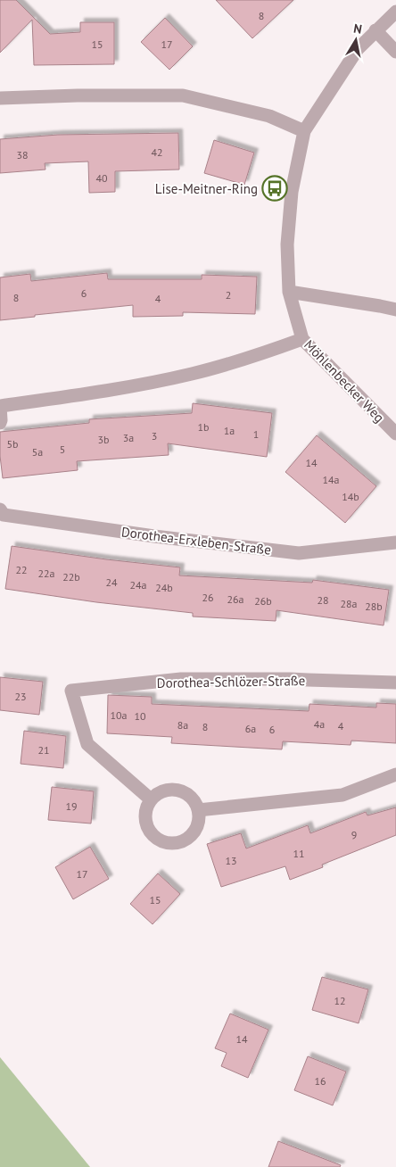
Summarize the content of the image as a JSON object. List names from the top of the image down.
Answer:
{
  "streets": {
    "street": ["Möhlenbecker Weg", "Dorothea-Erxleben-Straße", "Dorothea-Schlözer-Straße"]
  },
  "places": {
    "bus stop": ["Lise-Meitner-Ring"]
  },
  "house_numbers": [
    "8",
    "15",
    "17",
    "42",
    "38",
    "40",
    "6",
    "2",
    "8",
    "4",
    "1b",
    "1a",
    "1",
    "3",
    "3a",
    "3b",
    "5b",
    "5",
    "5a",
    "14",
    "14a",
    "14b",
    "22",
    "22a",
    "22b",
    "24",
    "24a",
    "24b",
    "26",
    "26a",
    "28",
    "26b",
    "28a",
    "28b",
    "23",
    "10a",
    "10",
    "4a",
    "8a",
    "4",
    "8",
    "6a",
    "6",
    "21",
    "19",
    "9",
    "11",
    "13",
    "17",
    "15",
    "12",
    "14",
    "16"
  ],
  "north": "top"
}
